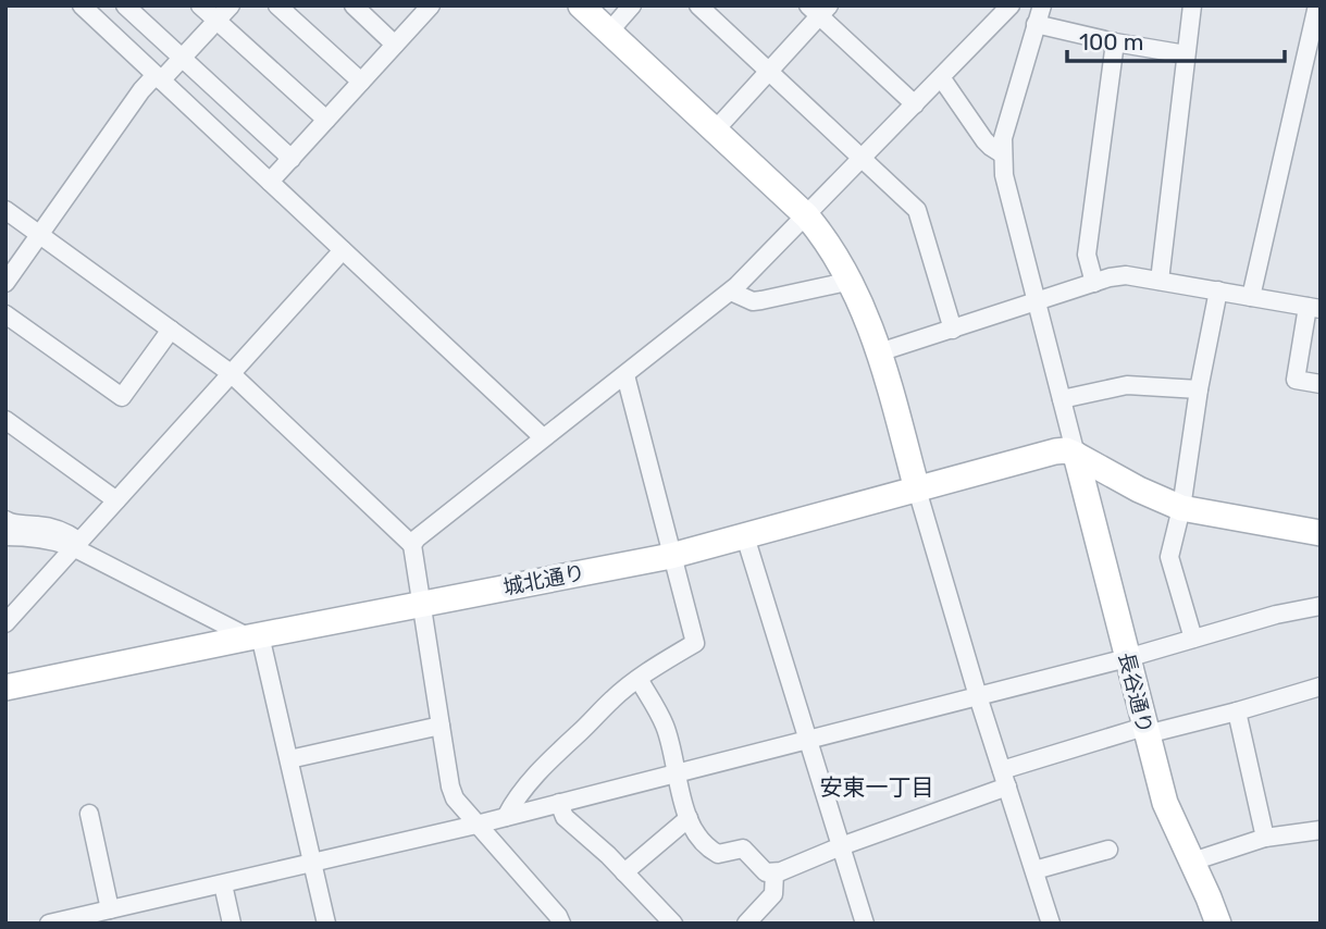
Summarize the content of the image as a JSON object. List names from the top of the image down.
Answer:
{
  "streets": {
    "street": ["城北通り", "長谷通り"]
  },
  "crossings": [
    ["城北通り", "長谷通り"]
  ],
  "districts": ["安東一丁目"],
  "scale_bar": "100 m"
}
